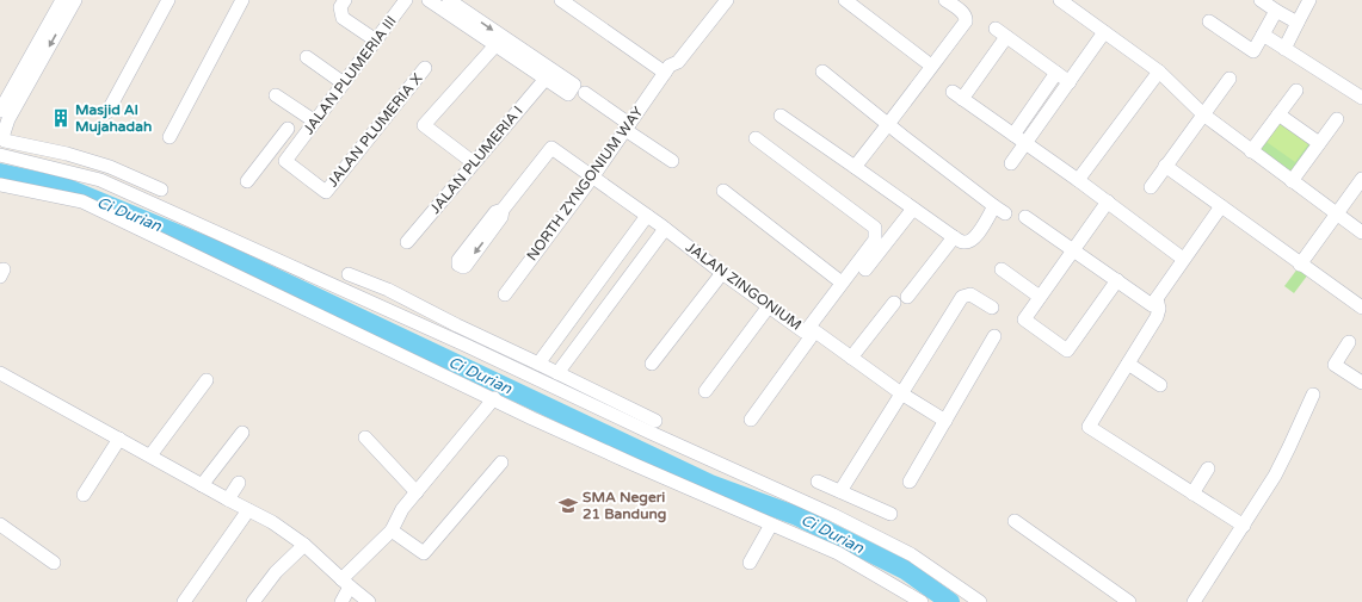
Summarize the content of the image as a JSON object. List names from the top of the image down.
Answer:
{
  "streets": {
    "street": [
      "JALAN PLUMERIA III",
      "JALAN PLUMERIA X",
      "JALAN PLUMERIA I",
      "NORTH ZYNGONIUM WAY",
      "JALAN ZINGONIUM"
    ]
  },
  "crossings": [
    ["JALAN PLUMERIA III", "JALAN PLUMERIA X"],
    ["NORTH ZYNGONIUM WAY", "JALAN ZINGONIUM"]
  ],
  "water": ["Ci Durian"],
  "places": {
    "building": ["Masjid Al Mujahadah"],
    "school or university": ["SMA Negeri 21 Bandung"]
  }
}
